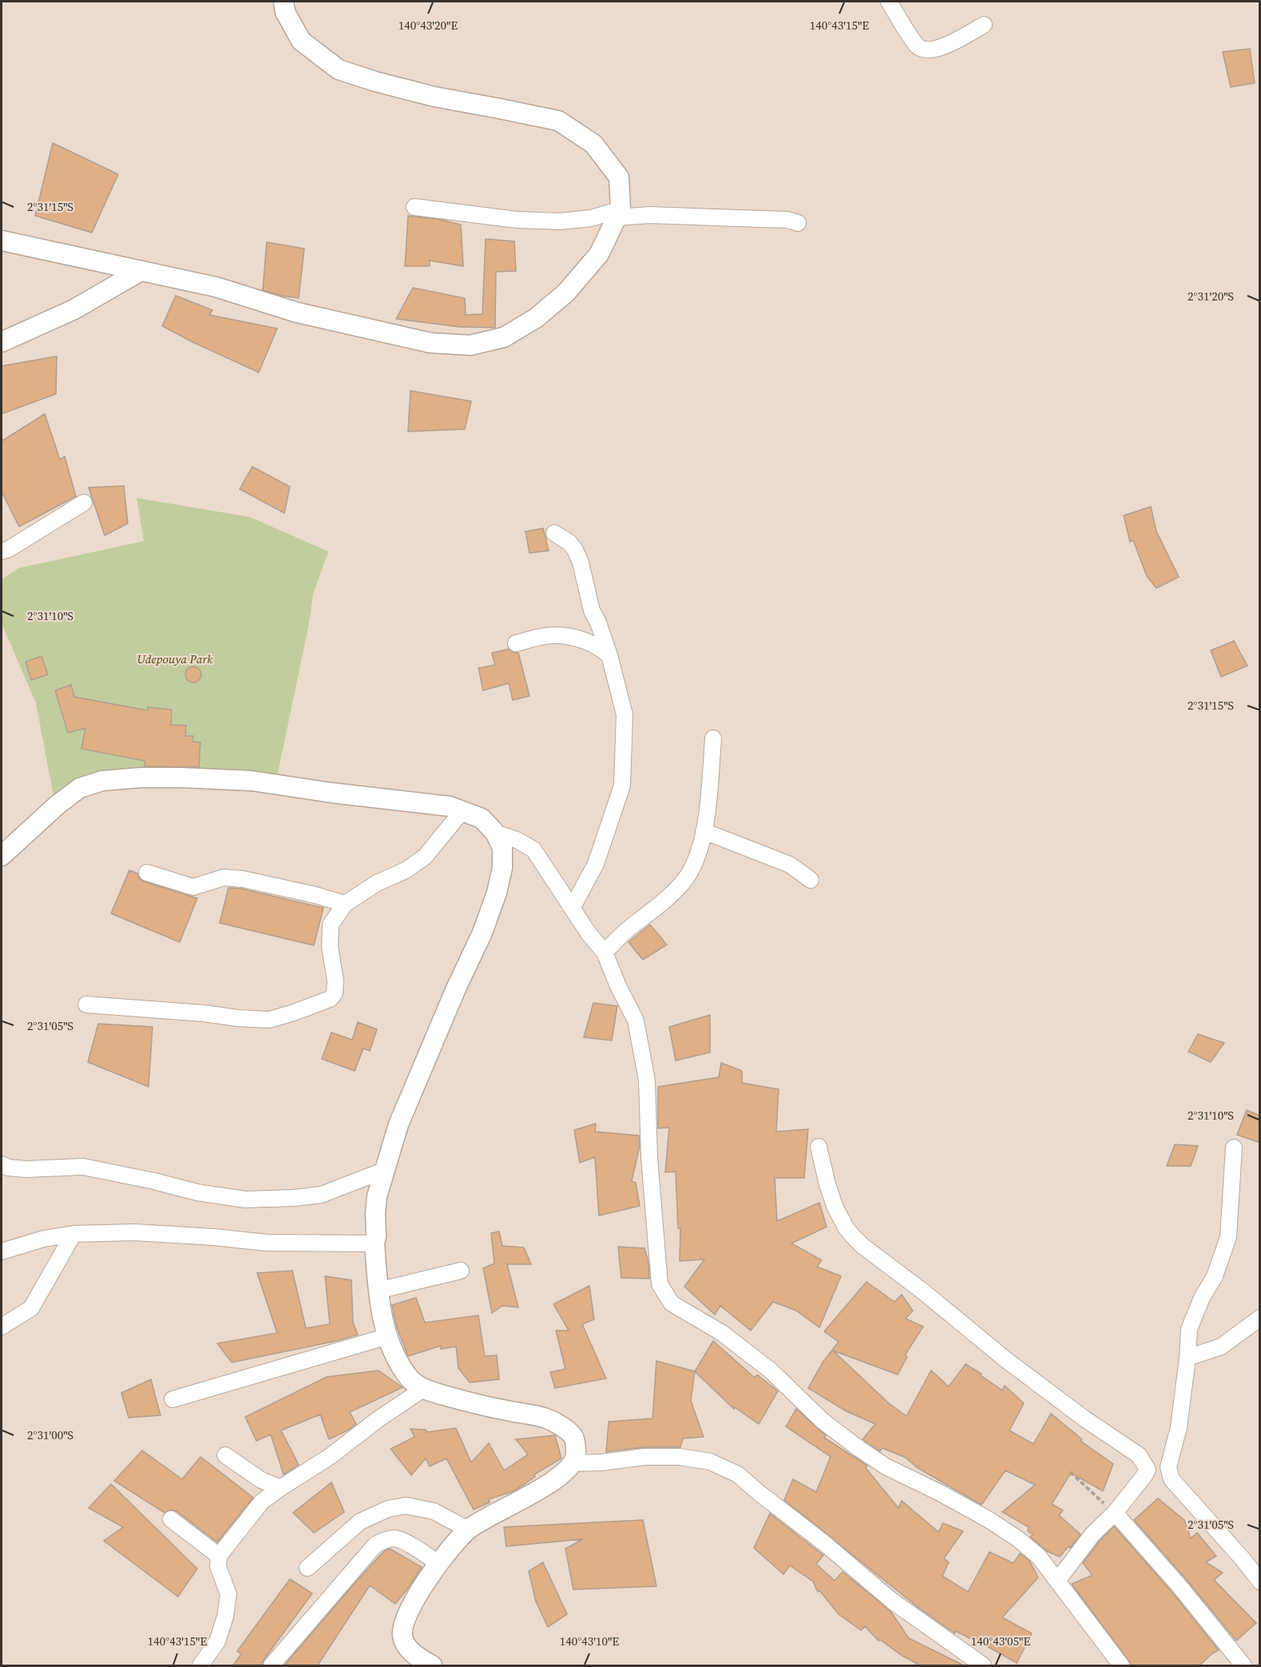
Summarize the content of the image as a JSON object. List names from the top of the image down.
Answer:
{
  "parks": ["Udepouya Park"],
  "coordinates": [
    "140°43'20\"E",
    "140°43'15\"E",
    "2°31'15\"S",
    "2°31'20\"S",
    "2°31'10\"S",
    "2°31'05\"S",
    "2°31'00\"S",
    "140°43'10\"E",
    "140°43'05\"E"
  ]
}
